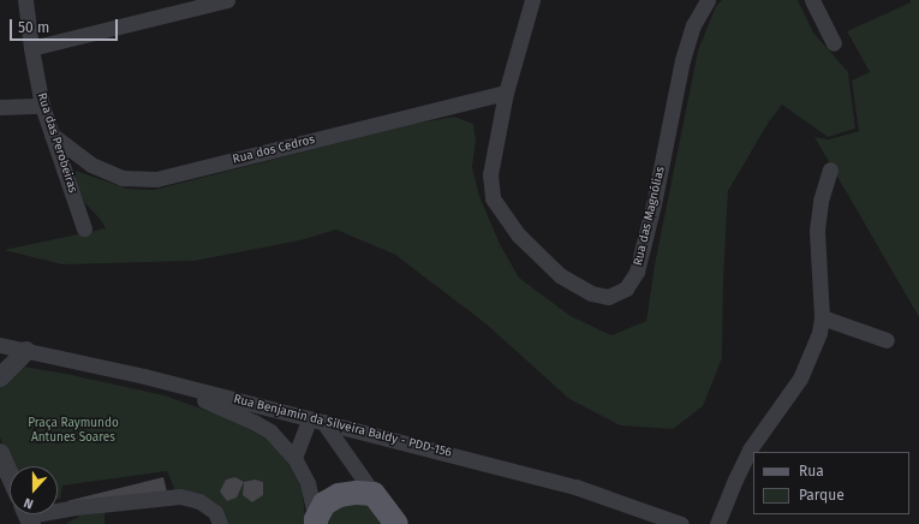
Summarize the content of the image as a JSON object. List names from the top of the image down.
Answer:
{
  "streets": {
    "street": [
      "Rua das Perobeiras",
      "Rua dos Cedros",
      "Rua das Magnólias",
      "Rua Benjamin da Silveira Baldy - PDD-156"
    ]
  },
  "crossings": [
    ["Rua das Perobeiras", "Rua dos Cedros"],
    ["Rua dos Cedros", "Rua das Magnólias"]
  ],
  "parks": ["Praça Raymundo Antunes Soares"],
  "legend": ["Rua", "Parque"],
  "scale_bar": "50 m",
  "north": "bottom"
}
